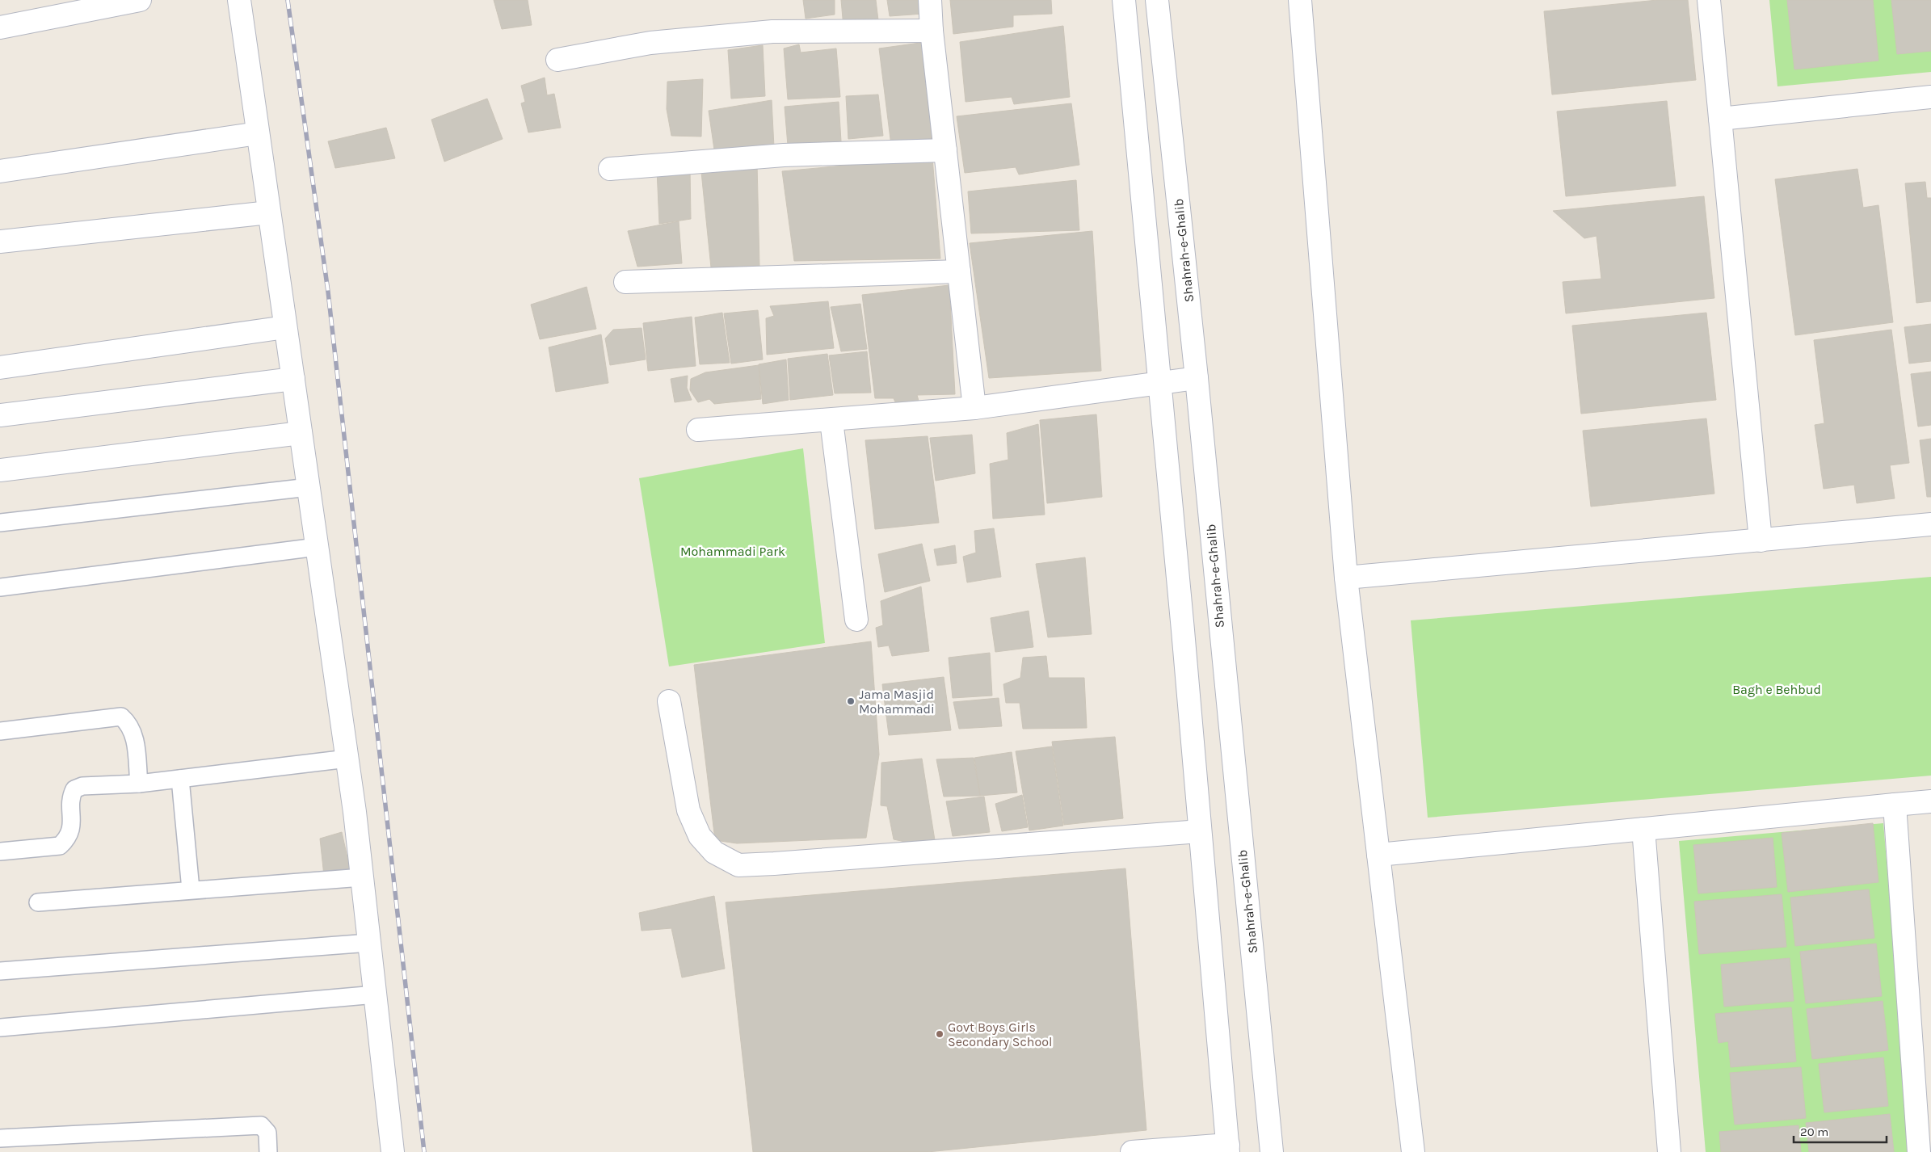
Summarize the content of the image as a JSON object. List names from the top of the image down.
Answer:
{
  "streets": {
    "street": ["Shahrah-e-Ghalib"]
  },
  "parks": ["Mohammadi Park", "Bagh e Behbud"],
  "places": ["Jama Masjid Mohammadi", "Govt Boys Girls Secondary School"],
  "scale_bar": "20 m"
}
